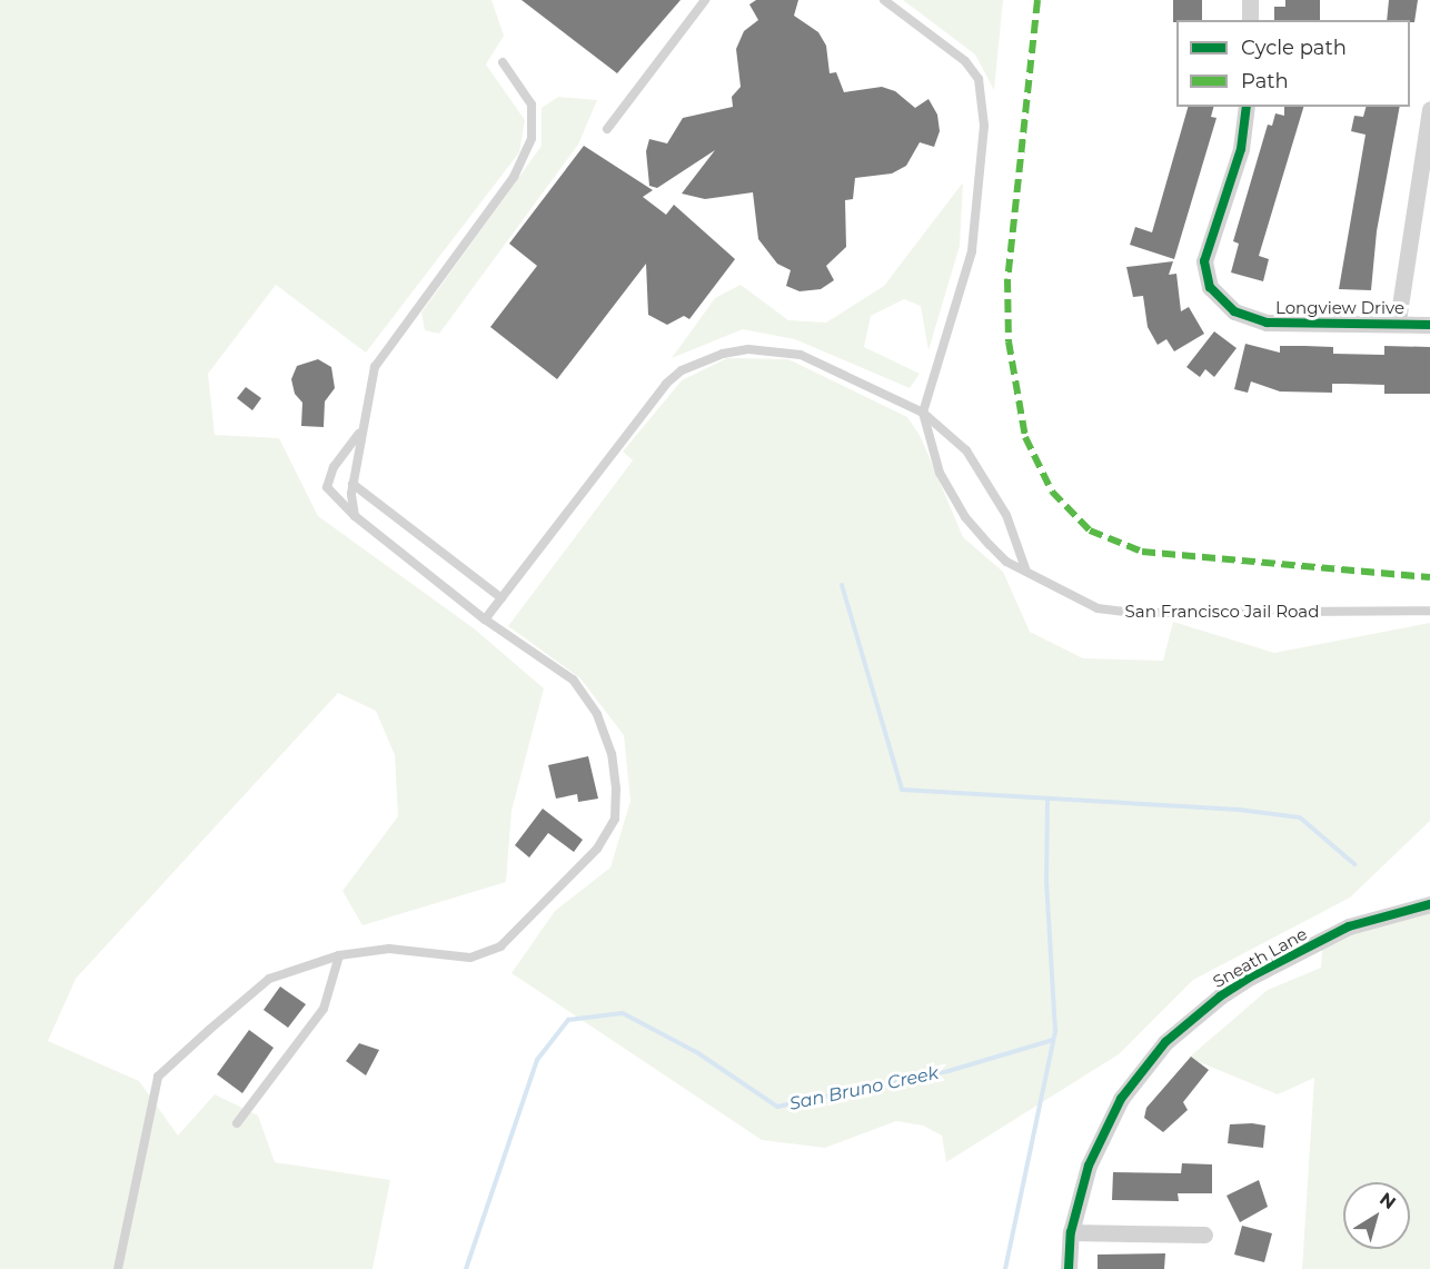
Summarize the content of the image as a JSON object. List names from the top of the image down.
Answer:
{
  "streets": {
    "street": ["Longview Drive", "Sneath Lane"],
    "lane": ["San Francisco Jail Road"]
  },
  "water": ["San Bruno Creek"],
  "legend": ["Cycle path", "Path"],
  "north": "top right"
}
